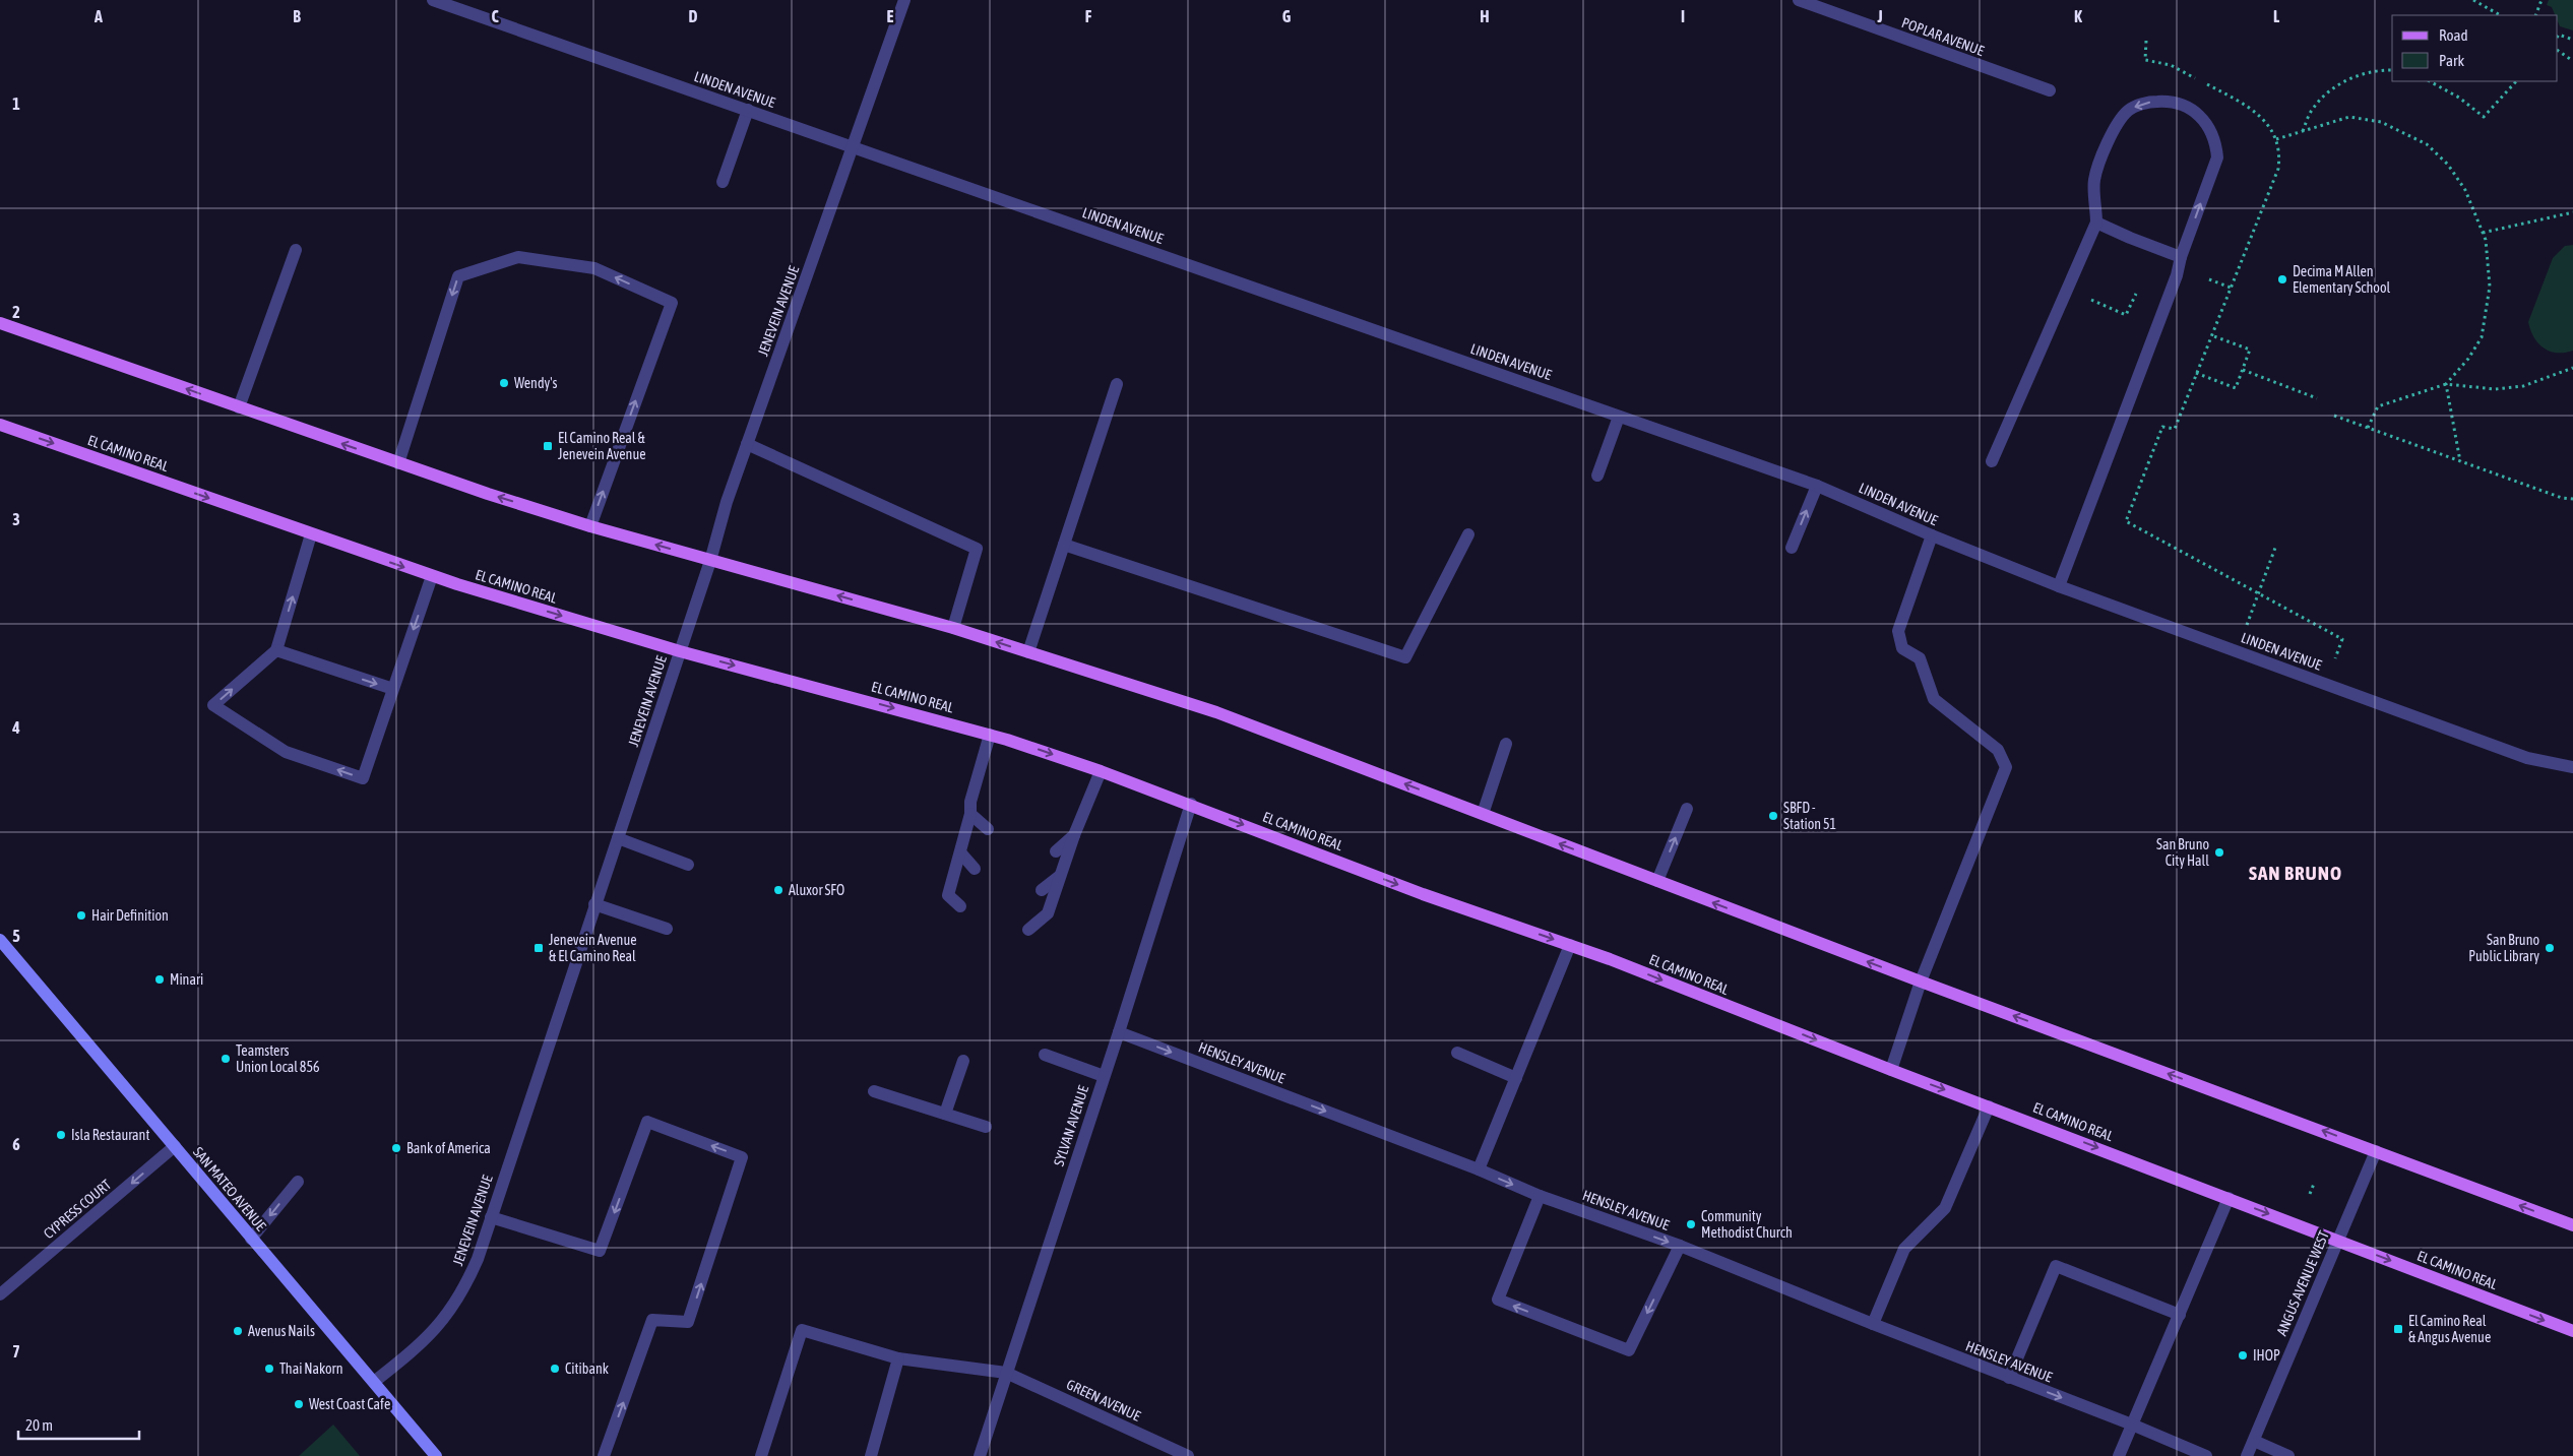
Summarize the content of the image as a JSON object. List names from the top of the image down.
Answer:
{
  "streets": {
    "main road": ["EL CAMINO REAL"],
    "street": [
      "POPLAR AVENUE",
      "LINDEN AVENUE",
      "JENEVEIN AVENUE",
      "HENSLEY AVENUE",
      "SYLVAN AVENUE",
      "SAN MATEO AVENUE",
      "CYPRESS COURT",
      "ANGUS AVENUE WEST",
      "GREEN AVENUE"
    ]
  },
  "crossings": [
    ["LINDEN AVENUE", "JENEVEIN AVENUE"],
    ["JENEVEIN AVENUE", "EL CAMINO REAL"],
    ["JENEVEIN AVENUE", "SAN MATEO AVENUE"],
    ["EL CAMINO REAL", "SYLVAN AVENUE"],
    ["EL CAMINO REAL", "ANGUS AVENUE WEST"],
    ["HENSLEY AVENUE", "SYLVAN AVENUE"],
    ["SYLVAN AVENUE", "GREEN AVENUE"],
    ["SAN MATEO AVENUE", "CYPRESS COURT"]
  ],
  "one_way": ["HENSLEY AVENUE", "CYPRESS COURT"],
  "districts": ["SAN BRUNO"],
  "places": {
    "other": [
      "Decima M Allen Elementary School",
      "Wendy's",
      "SBFD - Station 51",
      "San Bruno City Hall",
      "Aluxor SFO",
      "Hair Definition",
      "San Bruno Public Library",
      "Minari",
      "Teamsters Union Local 856",
      "Isla Restaurant",
      "Bank of America",
      "Community Methodist Church",
      "Avenus Nails",
      "IHOP",
      "Thai Nakorn",
      "Citibank",
      "West Coast Cafe"
    ],
    "transit": ["El Camino Real & Jenevein Avenue", "Jenevein Avenue & El Camino Real", "El Camino Real & Angus Avenue"]
  },
  "legend": ["Road", "Park"],
  "scale_bar": "20 m",
  "grid": {
    "columns": [
      "A",
      "B",
      "C",
      "D",
      "E",
      "F",
      "G",
      "H",
      "I",
      "J",
      "K",
      "L"
    ],
    "rows": [
      "1",
      "2",
      "3",
      "4",
      "5",
      "6",
      "7"
    ]
  }
}
